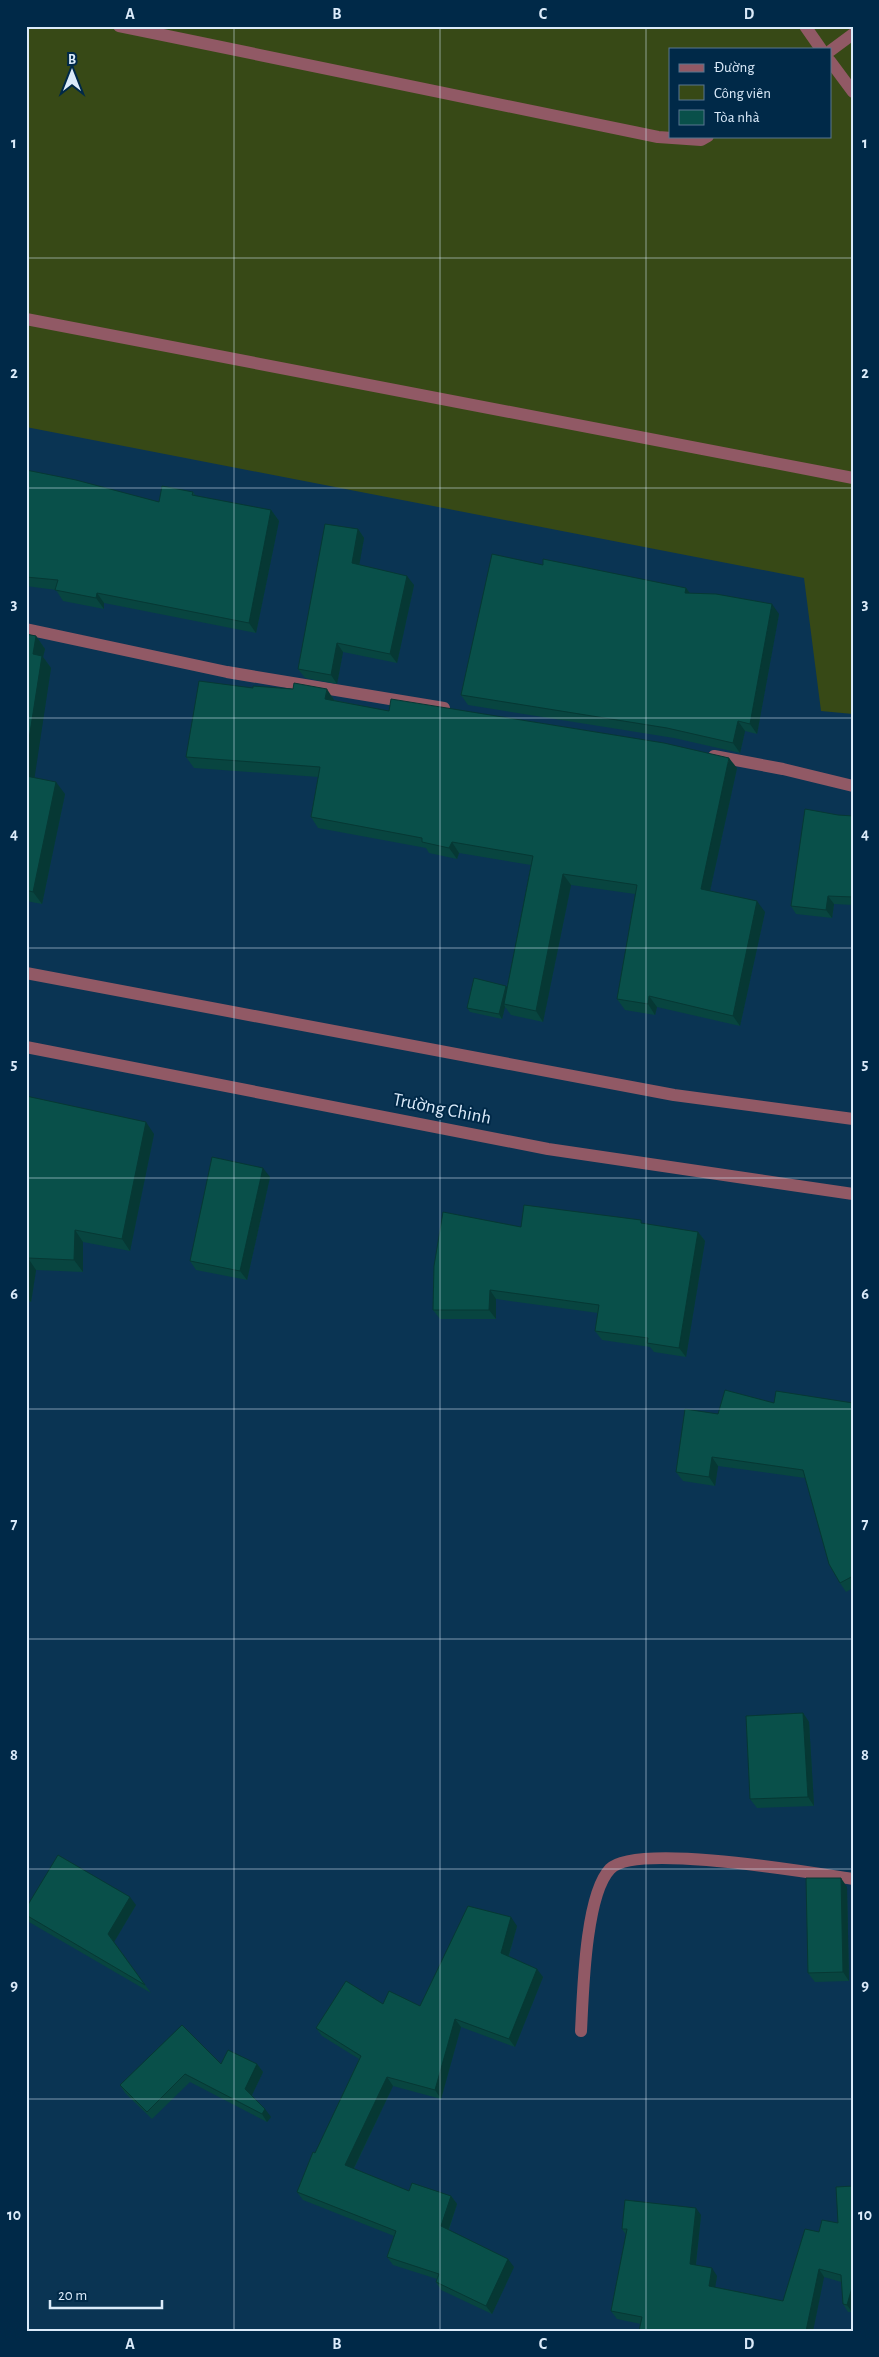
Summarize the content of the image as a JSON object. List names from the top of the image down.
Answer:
{
  "streets": {
    "street": ["Trường Chinh"]
  },
  "legend": ["Đường", "Công viên", "Tòa nhà"],
  "scale_bar": "20 m",
  "north": "top",
  "grid": {
    "columns": [
      "A",
      "B",
      "C",
      "D"
    ],
    "rows": [
      "1",
      "2",
      "3",
      "4",
      "5",
      "6",
      "7",
      "8",
      "9",
      "10"
    ]
  }
}
